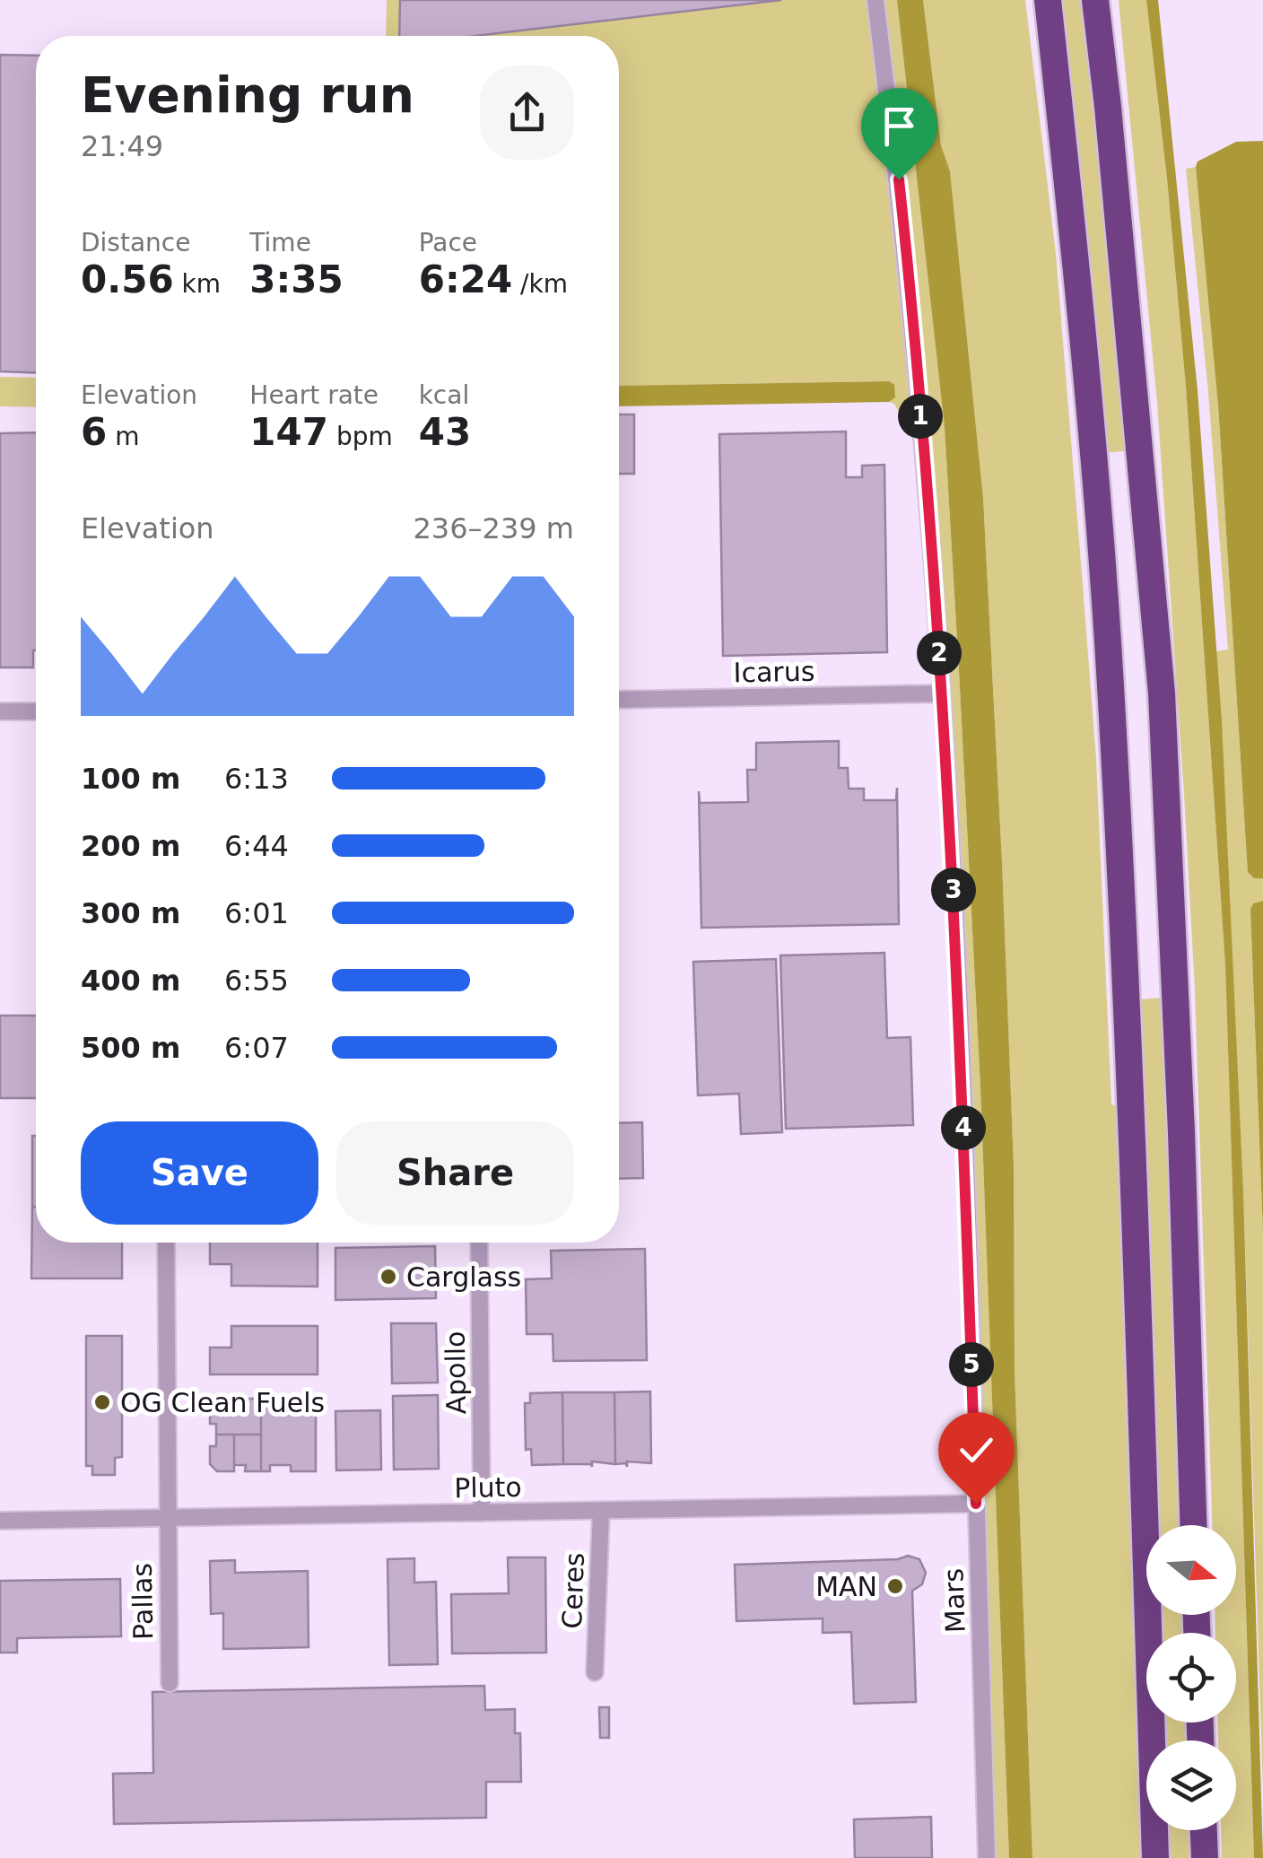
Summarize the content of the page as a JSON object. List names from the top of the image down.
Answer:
{
  "streets": {
    "street": [
      "Icarus",
      "Apollo",
      "Pluto",
      "Ceres",
      "Mars",
      "Pallas"
    ]
  },
  "crossings": [
    ["Icarus", "Mars"],
    ["Apollo", "Pluto"],
    ["Pluto", "Ceres"],
    ["Pluto", "Mars"],
    ["Pluto", "Pallas"]
  ],
  "places": ["Carglass", "OG Clean Fuels", "MAN"],
  "north": "right",
  "page": {
    "heading": ["Evening run", "21:49"],
    "stats": [
      ["Distance", "0.56 km"],
      ["Time", "3:35"],
      ["Pace", "6:24 /km"],
      ["Elevation", "6 m"],
      ["Heart rate", "147 bpm"],
      ["kcal", "43"]
    ],
    "pins": [
      "1",
      "2",
      "3",
      "4",
      "5"
    ],
    "chart": ["Elevation", "236–239 m"],
    "list": [
      {
        "name": "100 m",
        "note": "6:13"
      },
      {
        "name": "200 m",
        "note": "6:44"
      },
      {
        "name": "300 m",
        "note": "6:01"
      },
      {
        "name": "400 m",
        "note": "6:55"
      },
      {
        "name": "500 m",
        "note": "6:07"
      }
    ],
    "buttons": ["Save", "Share"]
  }
}
